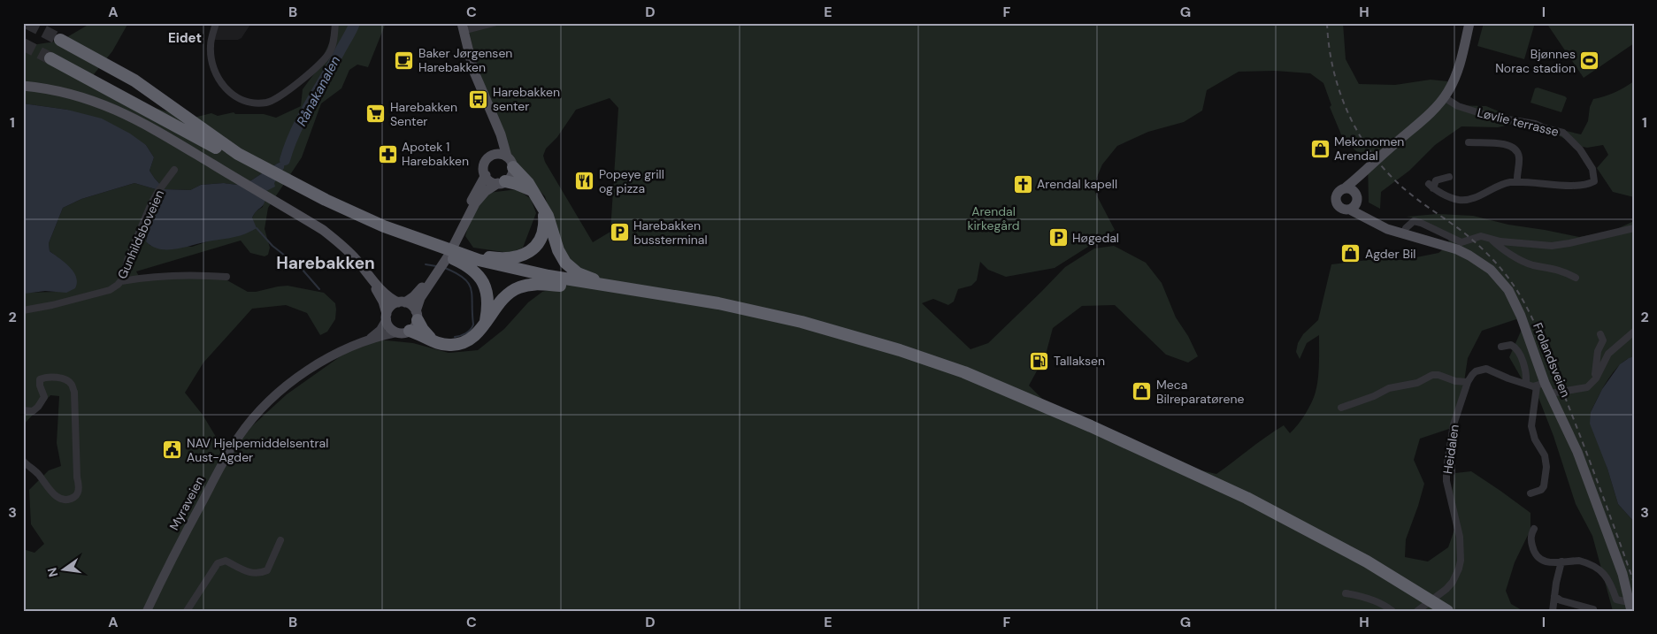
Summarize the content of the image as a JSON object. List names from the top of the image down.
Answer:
{
  "streets": {
    "main road": ["Frolandsveien", "Myraveien"],
    "street": ["Løvlie terrasse", "Gunhildsboveien", "Heidalen"]
  },
  "districts": ["Eidet", "Harebakken"],
  "water": ["Rånakanalen"],
  "parks": ["Arendal kirkegård"],
  "places": {
    "cafe": ["Baker Jørgensen Harebakken"],
    "sports": ["Bjønnes Norac stadion"],
    "bus stop": ["Harebakken senter"],
    "supermarket": ["Harebakken Senter"],
    "shop": ["Mekonomen Arendal", "Agder Bil", "Meca Bilreparatørene"],
    "pharmacy": ["Apotek 1 Harebakken"],
    "restaurant": ["Popeye grill og pizza"],
    "church": ["Arendal kapell"],
    "parking": ["Harebakken bussterminal", "Høgedal"],
    "fuel station": ["Tallaksen"],
    "public building": ["NAV Hjelpemiddelsentral Aust-Agder"]
  },
  "north": "left",
  "grid": {
    "columns": [
      "A",
      "B",
      "C",
      "D",
      "E",
      "F",
      "G",
      "H",
      "I"
    ],
    "rows": ["1", "2", "3"]
  }
}
